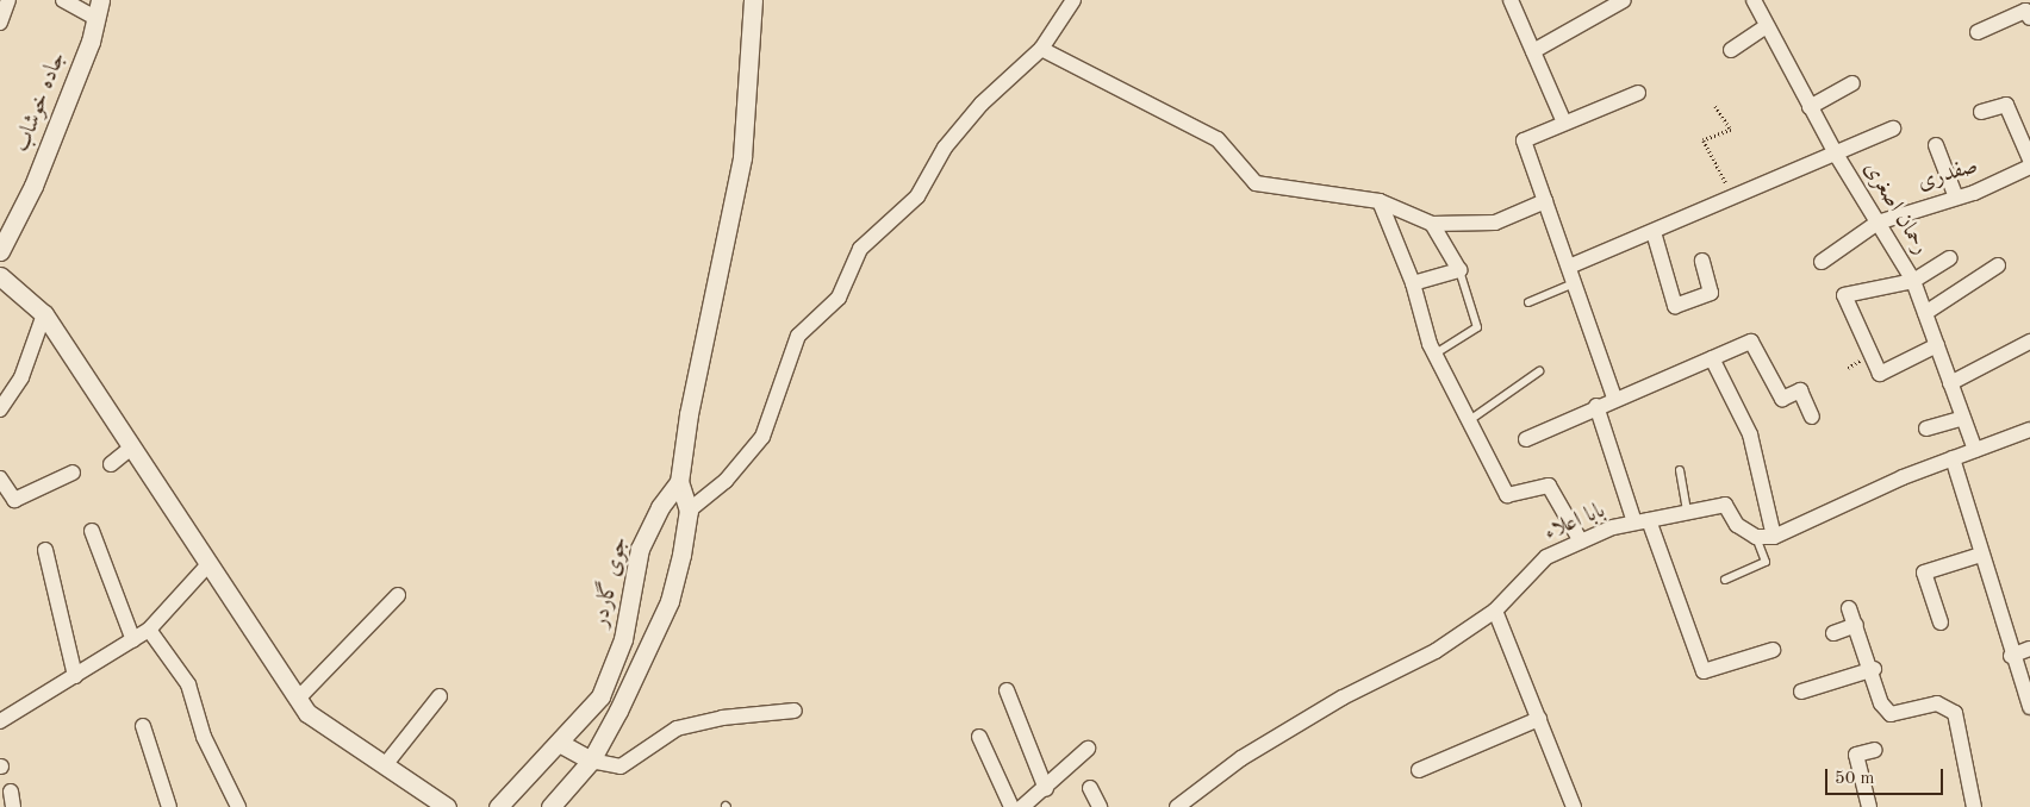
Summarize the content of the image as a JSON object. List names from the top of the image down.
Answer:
{
  "streets": {
    "street": [
      "جاده خوشاب",
      "صفدری",
      "رحمان اصغری",
      "بابا اعلاء",
      "جوی گاردر"
    ]
  },
  "crossings": [
    ["صفدری", "رحمان اصغری"]
  ],
  "scale_bar": "50 m"
}
